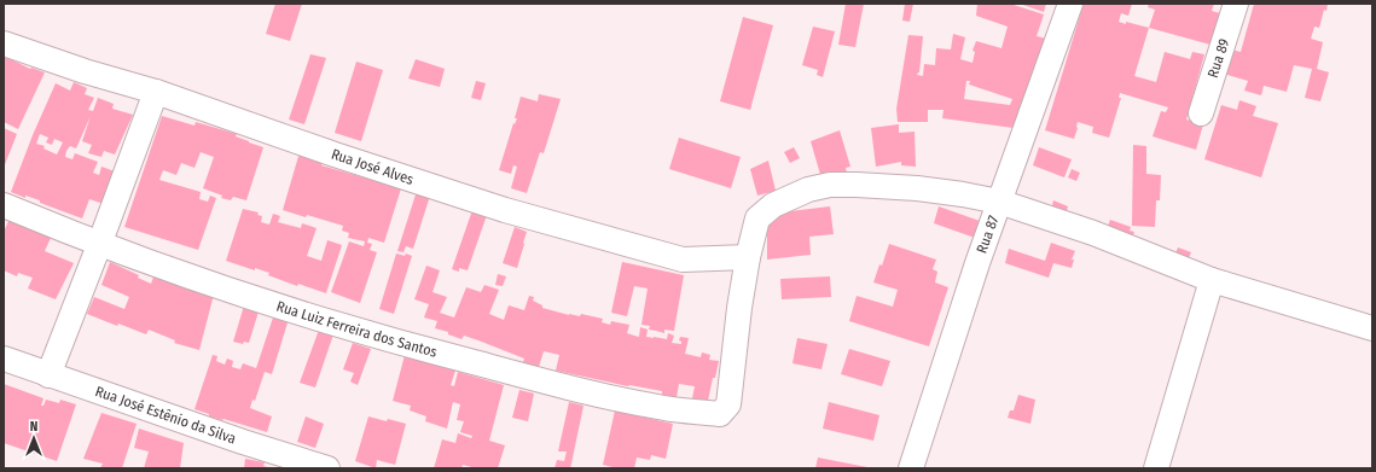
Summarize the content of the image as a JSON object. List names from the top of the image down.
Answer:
{
  "streets": {
    "street": [
      "Rua 89",
      "Rua José Alves",
      "Rua 87",
      "Rua Luiz Ferreira dos Santos",
      "Rua José Estênio da Silva"
    ]
  },
  "crossings": [
    ["Rua José Alves", "Rua Luiz Ferreira dos Santos"]
  ],
  "north": "top"
}
